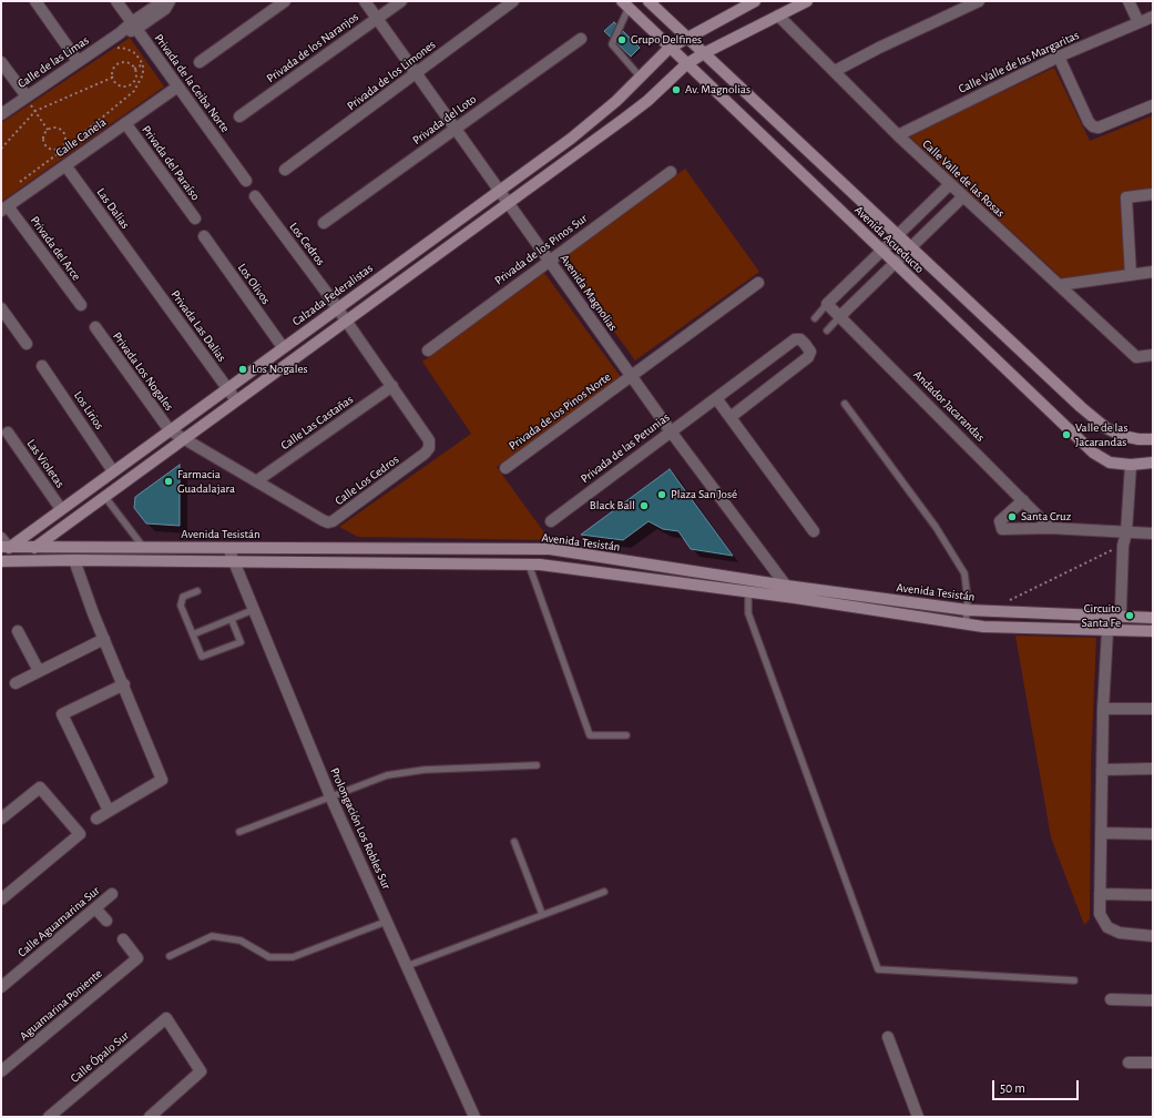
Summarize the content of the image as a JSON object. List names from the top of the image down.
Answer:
{
  "streets": {
    "street": [
      "Privada de los Naranjos",
      "Calle de las Limas",
      "Calle Valle de las Margaritas",
      "Privada de los Limones",
      "Privada de la Ceiba Norte",
      "Privada del Loto",
      "Calle Canela",
      "Privada del Paraíso",
      "Calle Valle de las Rosas",
      "Las Dalias",
      "Avenida Acueducto",
      "Los Cedros",
      "Privada del Arce",
      "Privada de los Pinos Sur",
      "Los Olivos",
      "Avenida Magnolias",
      "Calzada Federalistas",
      "Privada Las Dalias",
      "Privada Los Nogales",
      "Andador Jacarandas",
      "Los Lirios",
      "Privada de los Pinos Norte",
      "Calle Las Castañas",
      "Privada de las Petunias",
      "Las Violetas",
      "Calle Los Cedros",
      "Avenida Tesistán",
      "Prolongación Los Robles Sur",
      "Calle Aguamarina Sur",
      "Aguamarina Poniente",
      "Calle Ópalo Sur"
    ]
  },
  "crossings": [
    ["Privada de los Naranjos", "Avenida Magnolias"],
    ["Calle de las Limas", "Privada de la Ceiba Norte"],
    ["Calle Valle de las Margaritas", "Calle Valle de las Rosas"],
    ["Privada de los Limones", "Avenida Magnolias"],
    ["Privada de la Ceiba Norte", "Calle Canela"],
    ["Privada del Loto", "Avenida Magnolias"],
    ["Calle Canela", "Privada del Paraíso"],
    ["Calle Canela", "Las Dalias"],
    ["Calle Canela", "Privada del Arce"],
    ["Las Dalias", "Privada Las Dalias"],
    ["Avenida Acueducto", "Calzada Federalistas"],
    ["Los Cedros", "Calzada Federalistas"],
    ["Los Cedros", "Calle Los Cedros"],
    ["Privada de los Pinos Sur", "Avenida Magnolias"],
    ["Los Olivos", "Calzada Federalistas"],
    ["Avenida Magnolias", "Calzada Federalistas"],
    ["Avenida Magnolias", "Privada de los Pinos Norte"],
    ["Avenida Magnolias", "Privada de las Petunias"],
    ["Avenida Magnolias", "Avenida Tesistán"],
    ["Calzada Federalistas", "Privada Las Dalias"],
    ["Calzada Federalistas", "Privada Los Nogales"],
    ["Calzada Federalistas", "Los Lirios"],
    ["Calzada Federalistas", "Las Violetas"],
    ["Calzada Federalistas", "Calle Los Cedros"],
    ["Calzada Federalistas", "Avenida Tesistán"],
    ["Privada Los Nogales", "Calle Los Cedros"],
    ["Calle Las Castañas", "Calle Los Cedros"],
    ["Avenida Tesistán", "Prolongación Los Robles Sur"]
  ],
  "places": [
    "Grupo Delfines",
    "Av. Magnolias",
    "Los Nogales",
    "Valle de las Jacarandas",
    "Farmacia Guadalajara",
    "Plaza San José",
    "Black Ball",
    "Santa Cruz",
    "Circuito Santa Fe"
  ],
  "scale_bar": "50 m"
}
